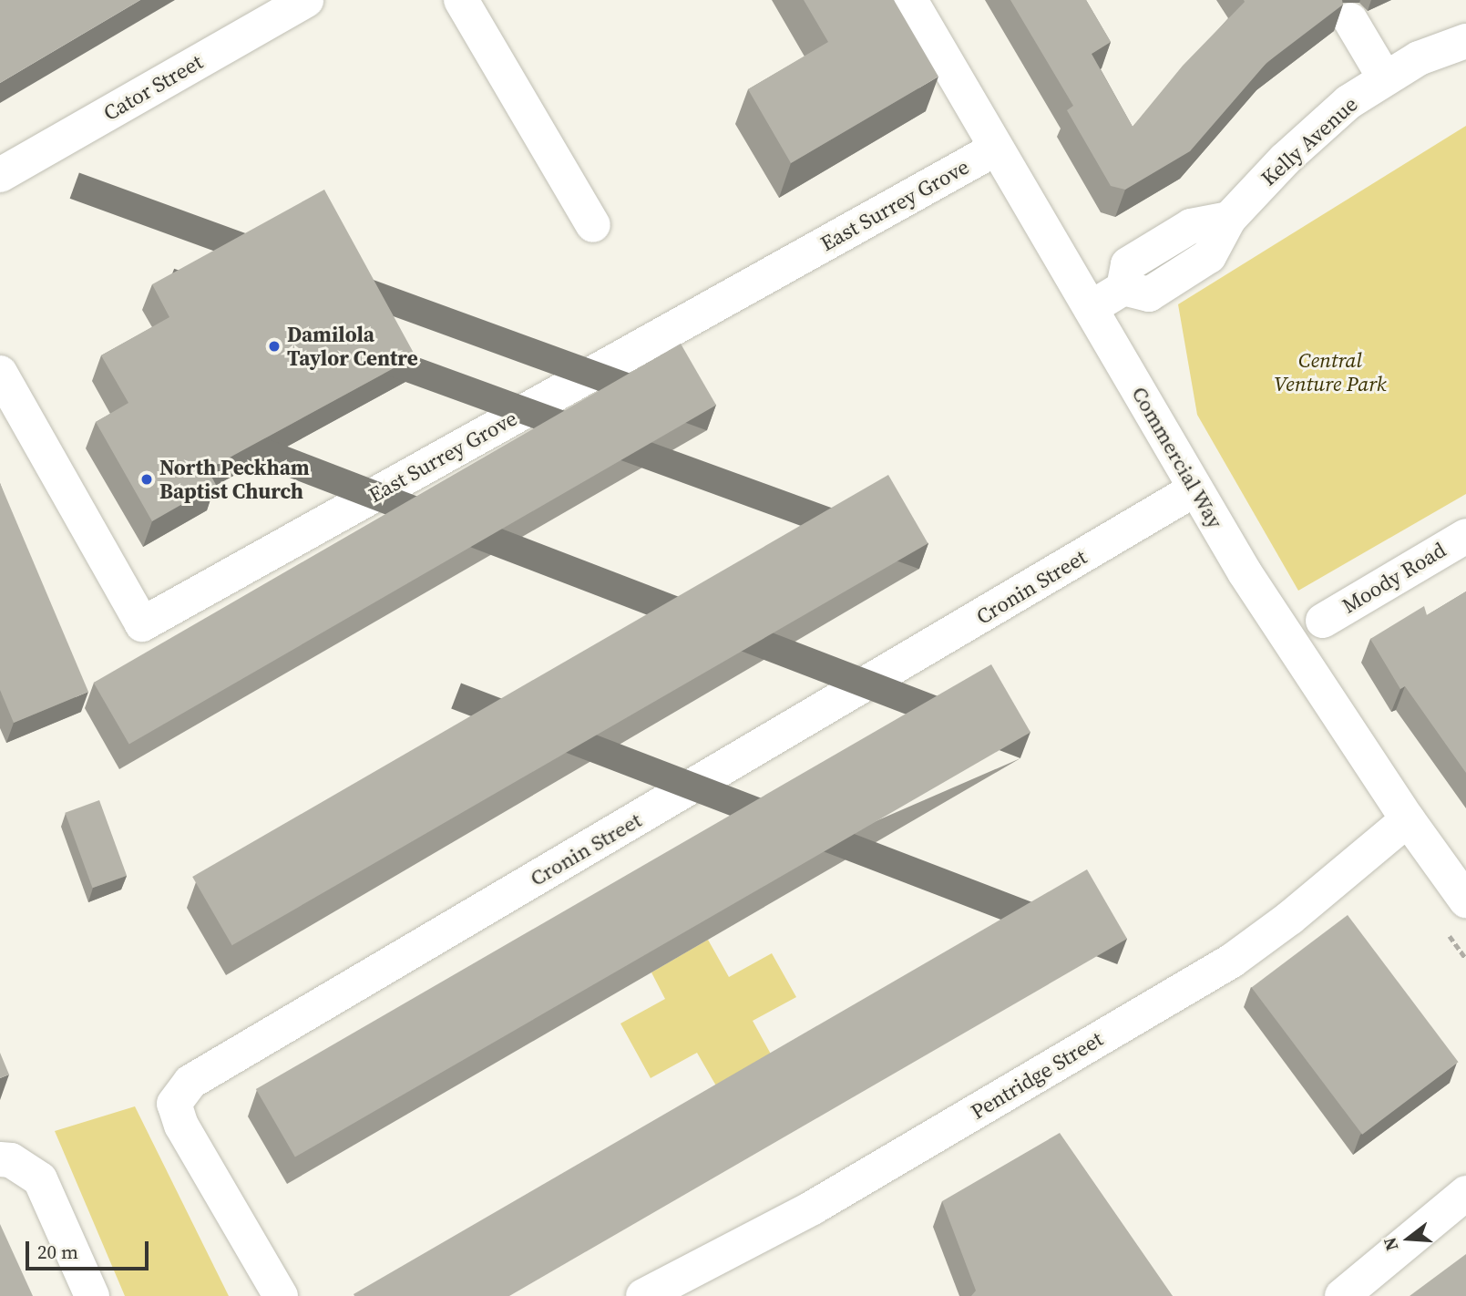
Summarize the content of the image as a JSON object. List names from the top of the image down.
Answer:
{
  "streets": {
    "street": [
      "Cator Street",
      "Kelly Avenue",
      "East Surrey Grove",
      "Commercial Way",
      "Moody Road",
      "Cronin Street",
      "Pentridge Street"
    ]
  },
  "crossings": [
    ["Kelly Avenue", "Commercial Way"],
    ["East Surrey Grove", "Commercial Way"],
    ["Commercial Way", "Cronin Street"],
    ["Commercial Way", "Pentridge Street"]
  ],
  "parks": ["Central Venture Park"],
  "places": ["Damilola Taylor Centre", "North Peckham Baptist Church"],
  "scale_bar": "20 m",
  "north": "left"
}
